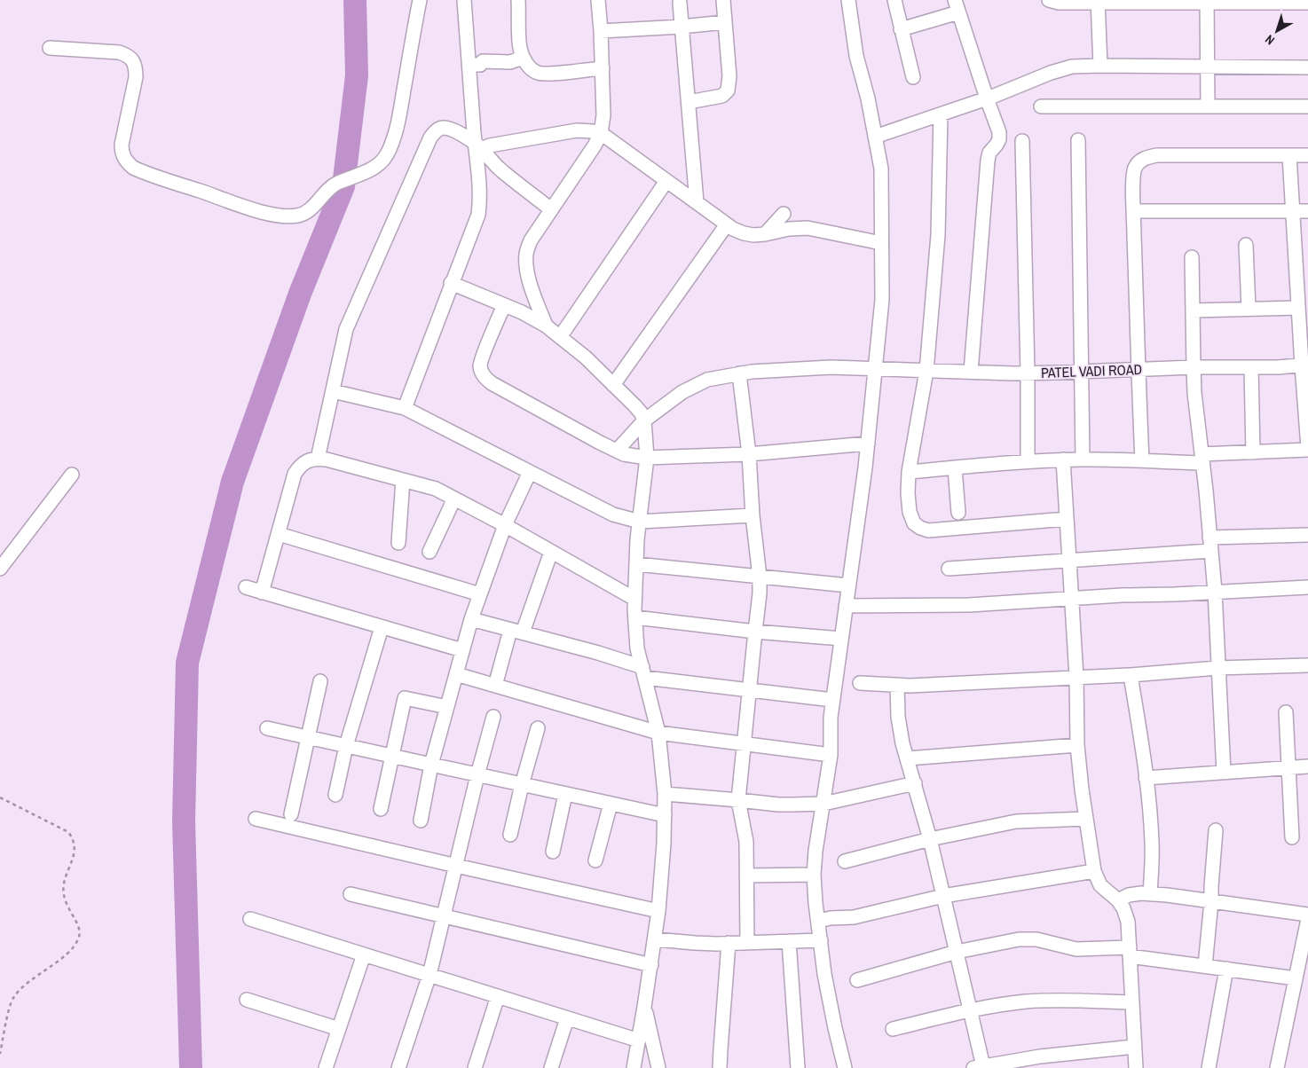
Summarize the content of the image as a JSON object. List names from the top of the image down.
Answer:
{
  "streets": {
    "street": ["PATEL VADI ROAD"]
  },
  "north": "bottom left"
}
